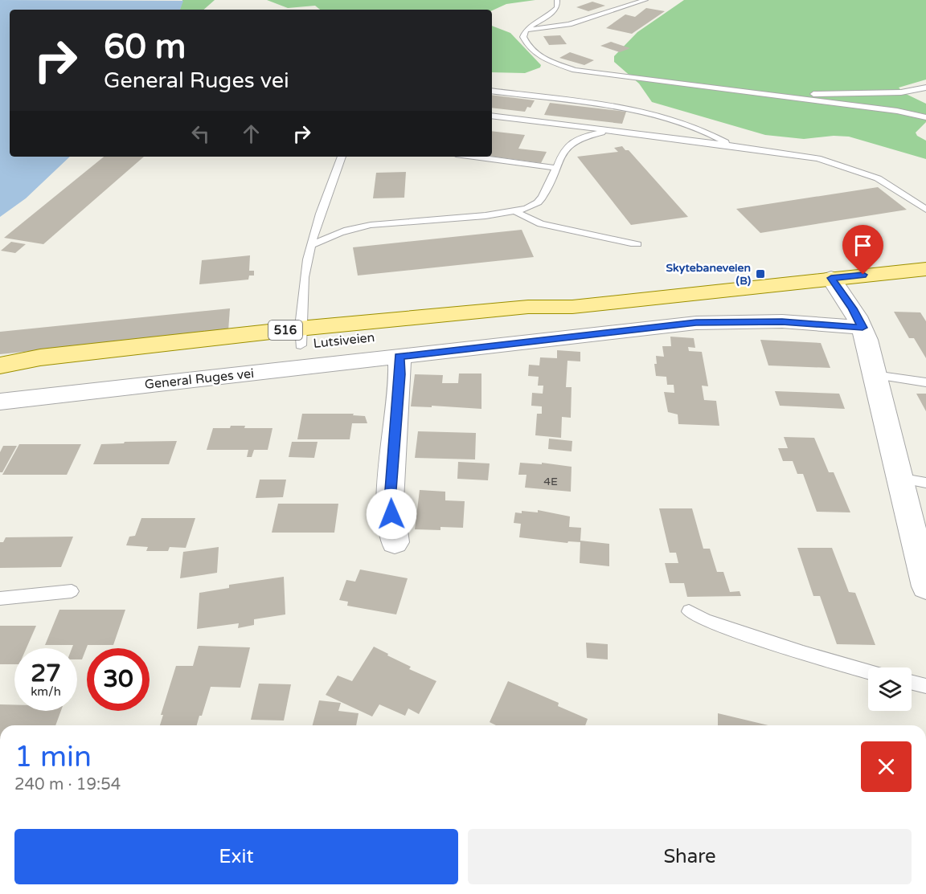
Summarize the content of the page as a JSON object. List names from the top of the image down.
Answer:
{
  "streets": {
    "main road": ["516", "Lutsiveien"],
    "street": ["General Ruges vei"]
  },
  "places": {
    "transit": ["Skytebaneveien (B)"]
  },
  "house_numbers": ["4E"],
  "page": {
    "turn": ["60 m", "General Ruges vei"],
    "speed": "27 km/h",
    "limit": "30",
    "heading": ["1 min", "240 m · 19:54"],
    "buttons": ["Exit", "Share"]
  }
}
